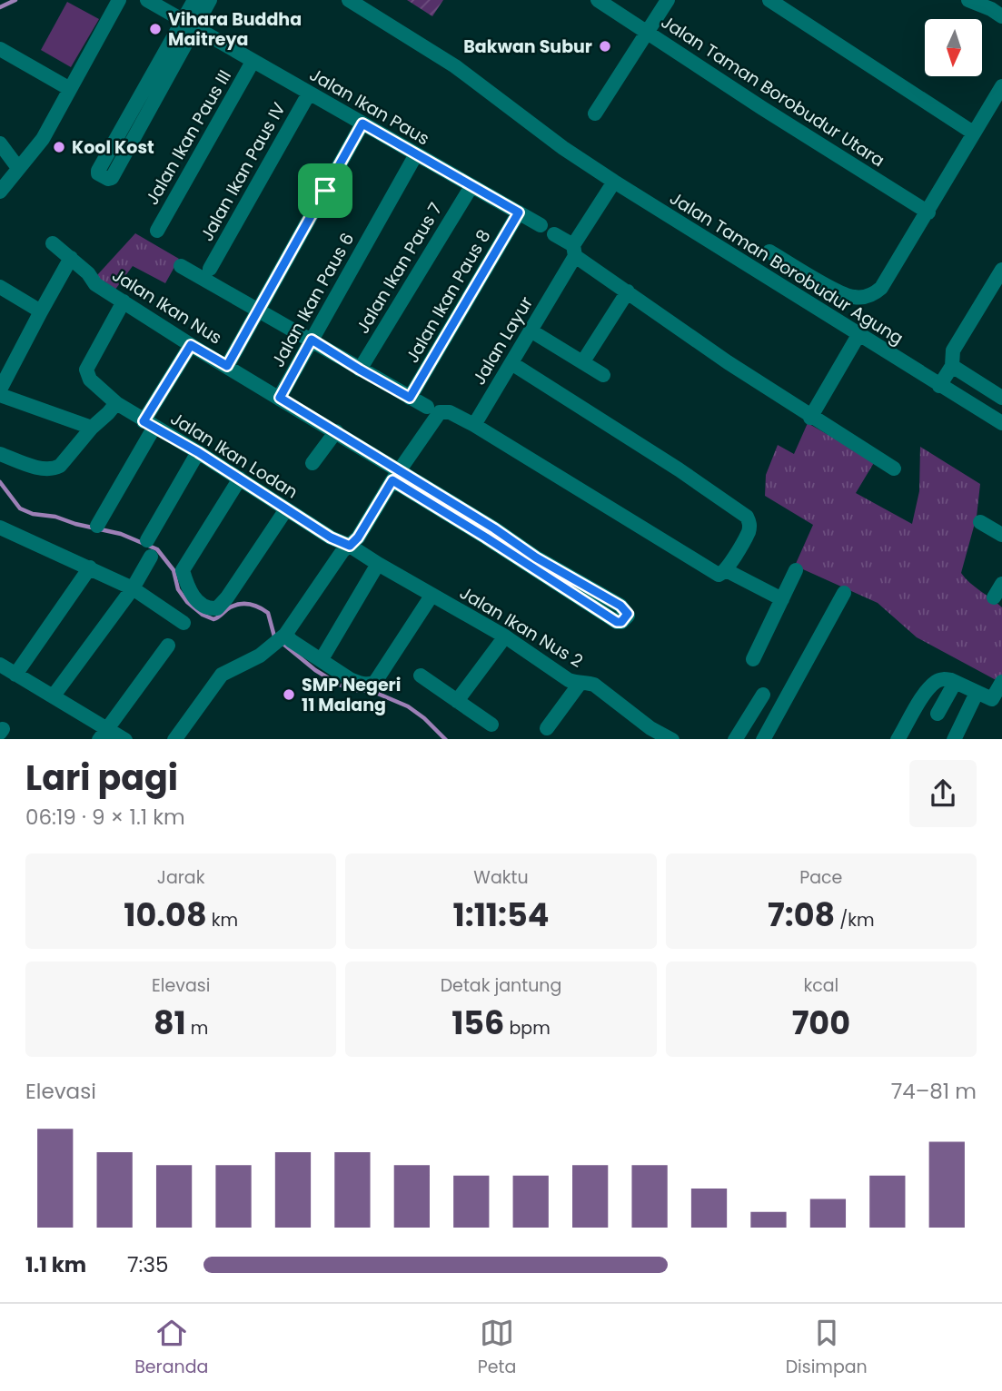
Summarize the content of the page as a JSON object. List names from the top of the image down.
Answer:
{
  "streets": {
    "street": [
      "Jalan Taman Borobudur Utara",
      "Jalan Ikan Paus",
      "Jalan Ikan Paus III",
      "Jalan Ikan Paus IV",
      "Jalan Ikan Paus 7",
      "Jalan Taman Borobudur Agung",
      "Jalan Ikan Paus 8",
      "Jalan Ikan Paus 6",
      "Jalan Ikan Nus",
      "Jalan Layur",
      "Jalan Ikan Lodan",
      "Jalan Ikan Nus 2"
    ]
  },
  "crossings": [
    ["Jalan Ikan Paus", "Jalan Ikan Paus III"],
    ["Jalan Ikan Paus", "Jalan Ikan Paus IV"],
    ["Jalan Ikan Paus", "Jalan Ikan Paus 7"],
    ["Jalan Ikan Paus", "Jalan Ikan Paus 8"],
    ["Jalan Ikan Paus", "Jalan Ikan Paus 6"],
    ["Jalan Taman Borobudur Agung", "Jalan Layur"],
    ["Jalan Ikan Paus 6", "Jalan Ikan Nus"],
    ["Jalan Ikan Nus", "Jalan Ikan Lodan"],
    ["Jalan Ikan Lodan", "Jalan Ikan Nus 2"]
  ],
  "places": [
    "Vihara Buddha Maitreya",
    "Bakwan Subur",
    "Kool Kost",
    "SMP Negeri 11 Malang"
  ],
  "north": "bottom",
  "page": {
    "heading": ["Lari pagi", "06:19 · 9 × 1.1 km"],
    "stats": [
      ["Jarak", "10.08 km"],
      ["Waktu", "1:11:54"],
      ["Pace", "7:08 /km"],
      ["Elevasi", "81 m"],
      ["Detak jantung", "156 bpm"],
      ["kcal", "700"]
    ],
    "chart": ["Elevasi", "74–81 m"],
    "list": [
      {
        "name": "1.1 km",
        "note": "7:35"
      }
    ],
    "tabs": ["Beranda", "Peta", "Disimpan"]
  }
}
